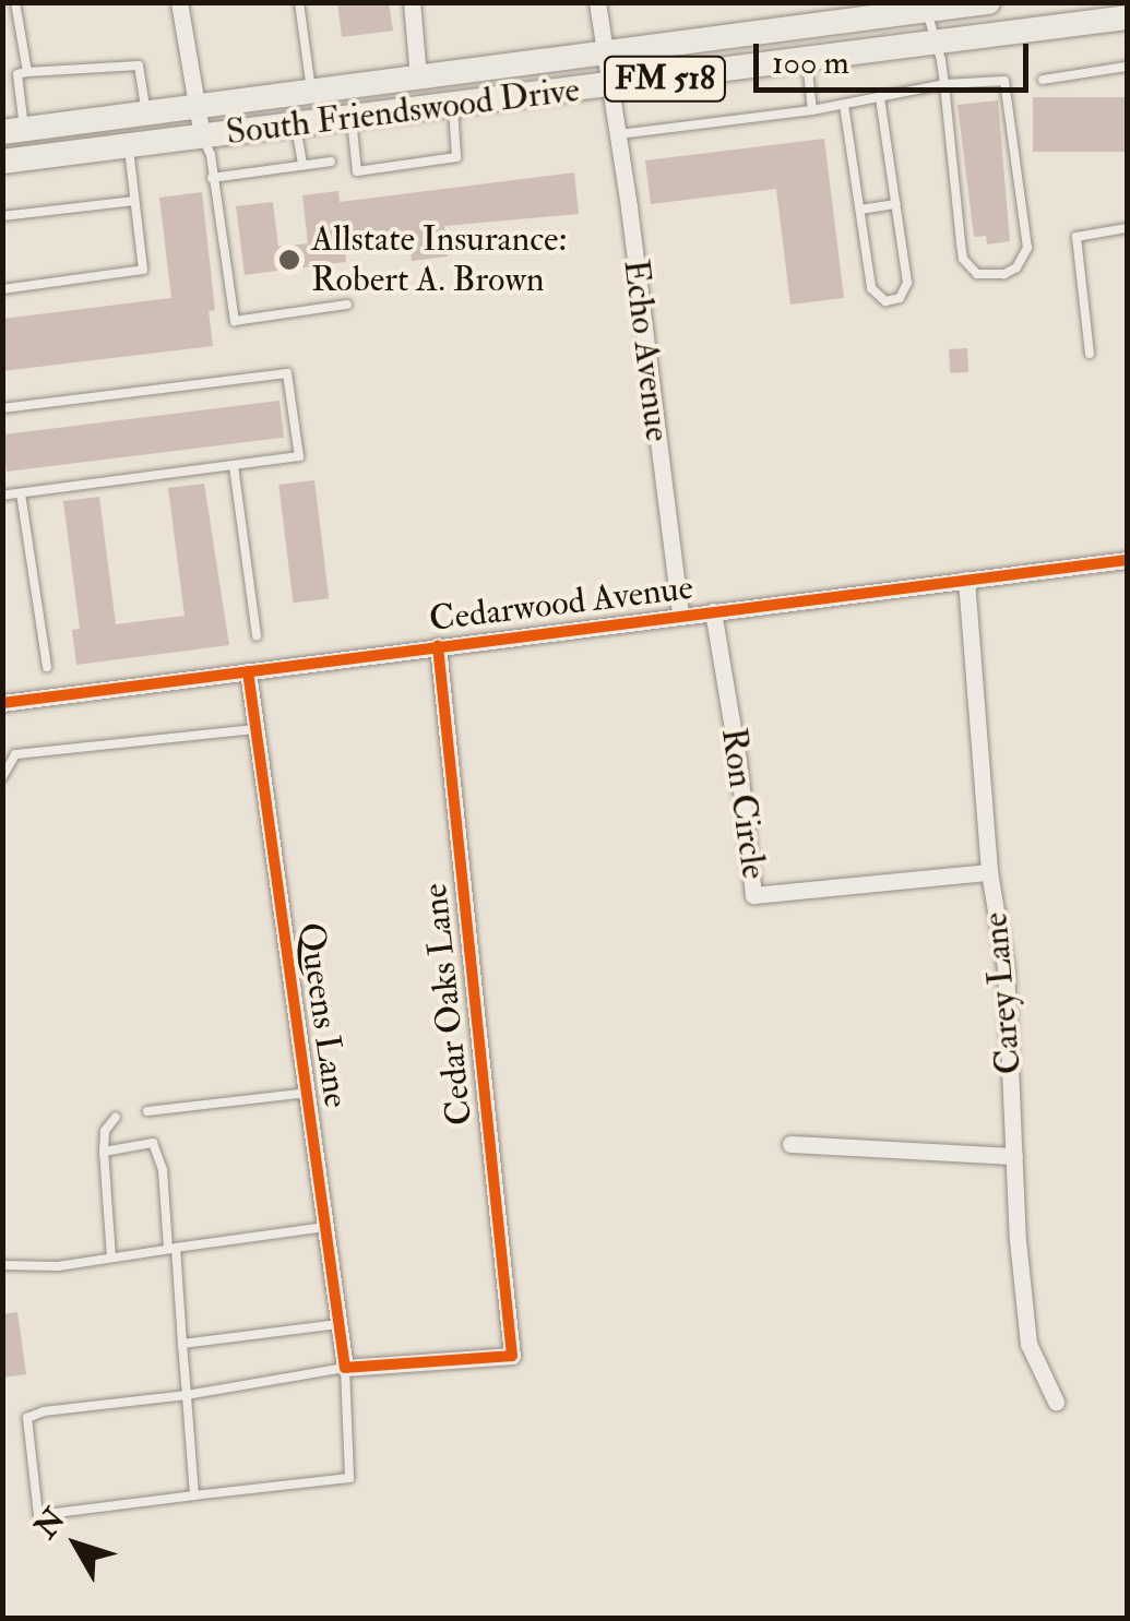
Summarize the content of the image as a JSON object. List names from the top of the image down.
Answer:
{
  "streets": {
    "main road": ["FM 518", "South Friendswood Drive"],
    "street": [
      "Echo Avenue",
      "Cedarwood Avenue",
      "Ron Circle",
      "Carey Lane",
      "Cedar Oaks Lane",
      "Queens Lane"
    ]
  },
  "crossings": [
    ["South Friendswood Drive", "Echo Avenue"],
    ["Echo Avenue", "Cedarwood Avenue"],
    ["Cedarwood Avenue", "Ron Circle"],
    ["Cedarwood Avenue", "Carey Lane"],
    ["Cedarwood Avenue", "Cedar Oaks Lane"],
    ["Cedarwood Avenue", "Queens Lane"],
    ["Ron Circle", "Carey Lane"],
    ["Cedar Oaks Lane", "Queens Lane"]
  ],
  "places": ["Allstate Insurance: Robert A. Brown"],
  "scale_bar": "100 m",
  "north": "top left"
}
